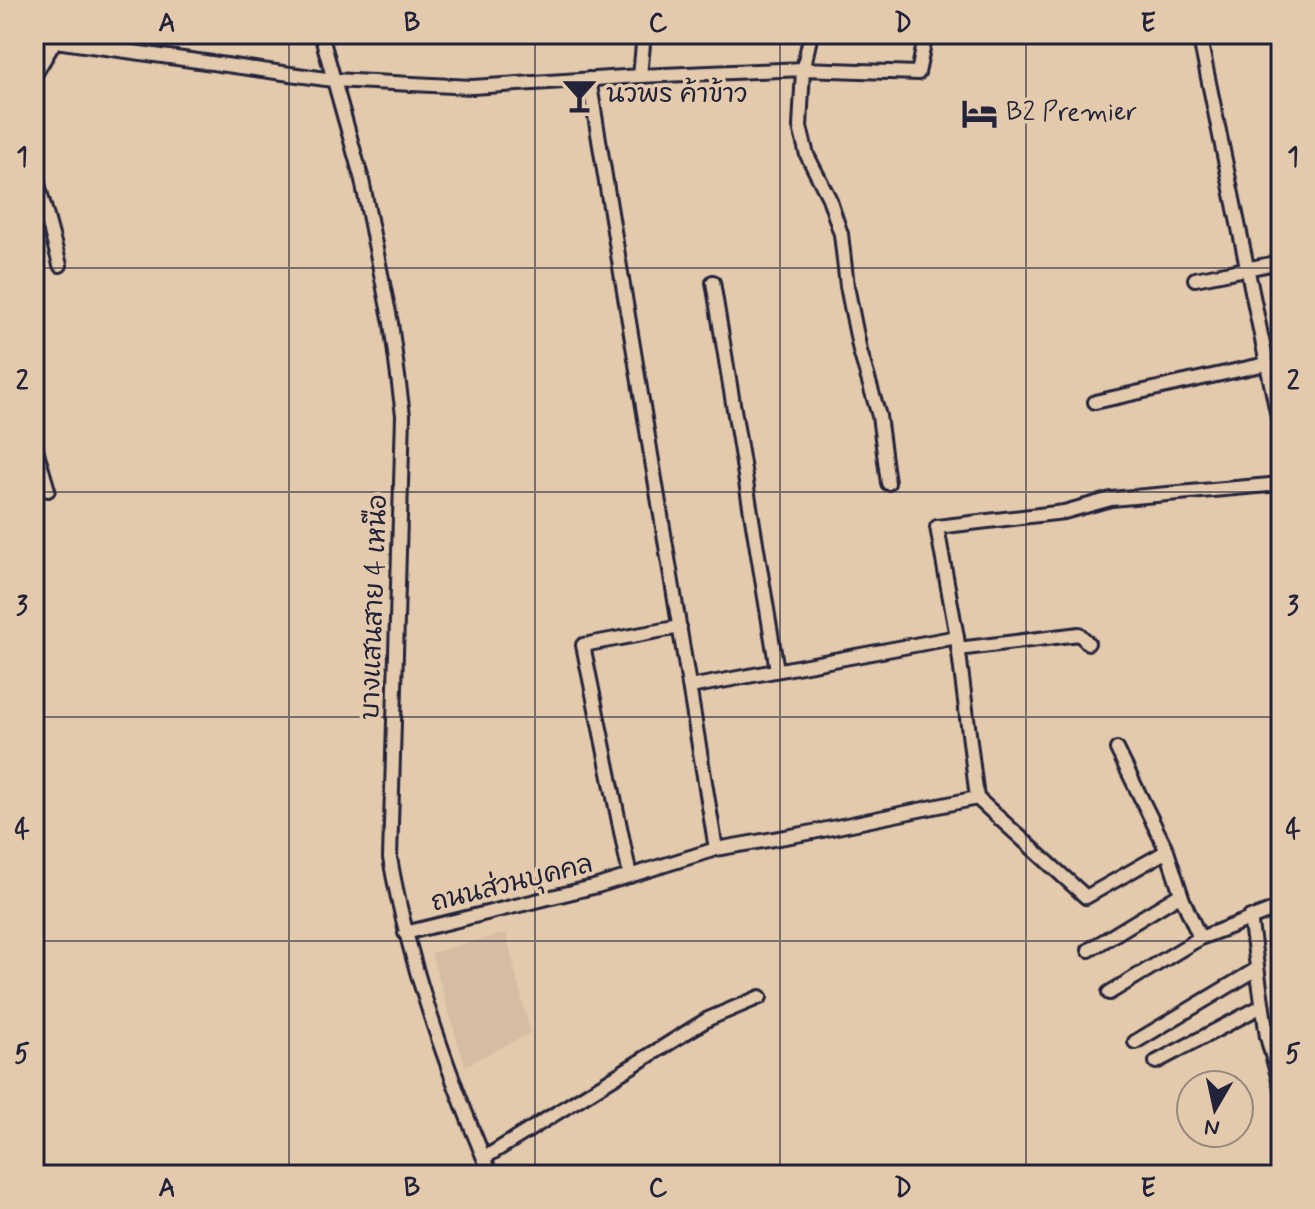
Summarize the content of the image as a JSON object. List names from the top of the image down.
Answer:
{
  "streets": {
    "street": ["บางแสนสาย 4 เหนือ", "ถนนส่วนบุคคล"]
  },
  "crossings": [
    ["บางแสนสาย 4 เหนือ", "ถนนส่วนบุคคล"]
  ],
  "places": {
    "bar": ["นวพร ค้าข้าว"],
    "hotel": ["B2 Premier"]
  },
  "north": "bottom",
  "grid": {
    "columns": [
      "A",
      "B",
      "C",
      "D",
      "E"
    ],
    "rows": [
      "1",
      "2",
      "3",
      "4",
      "5"
    ]
  }
}
